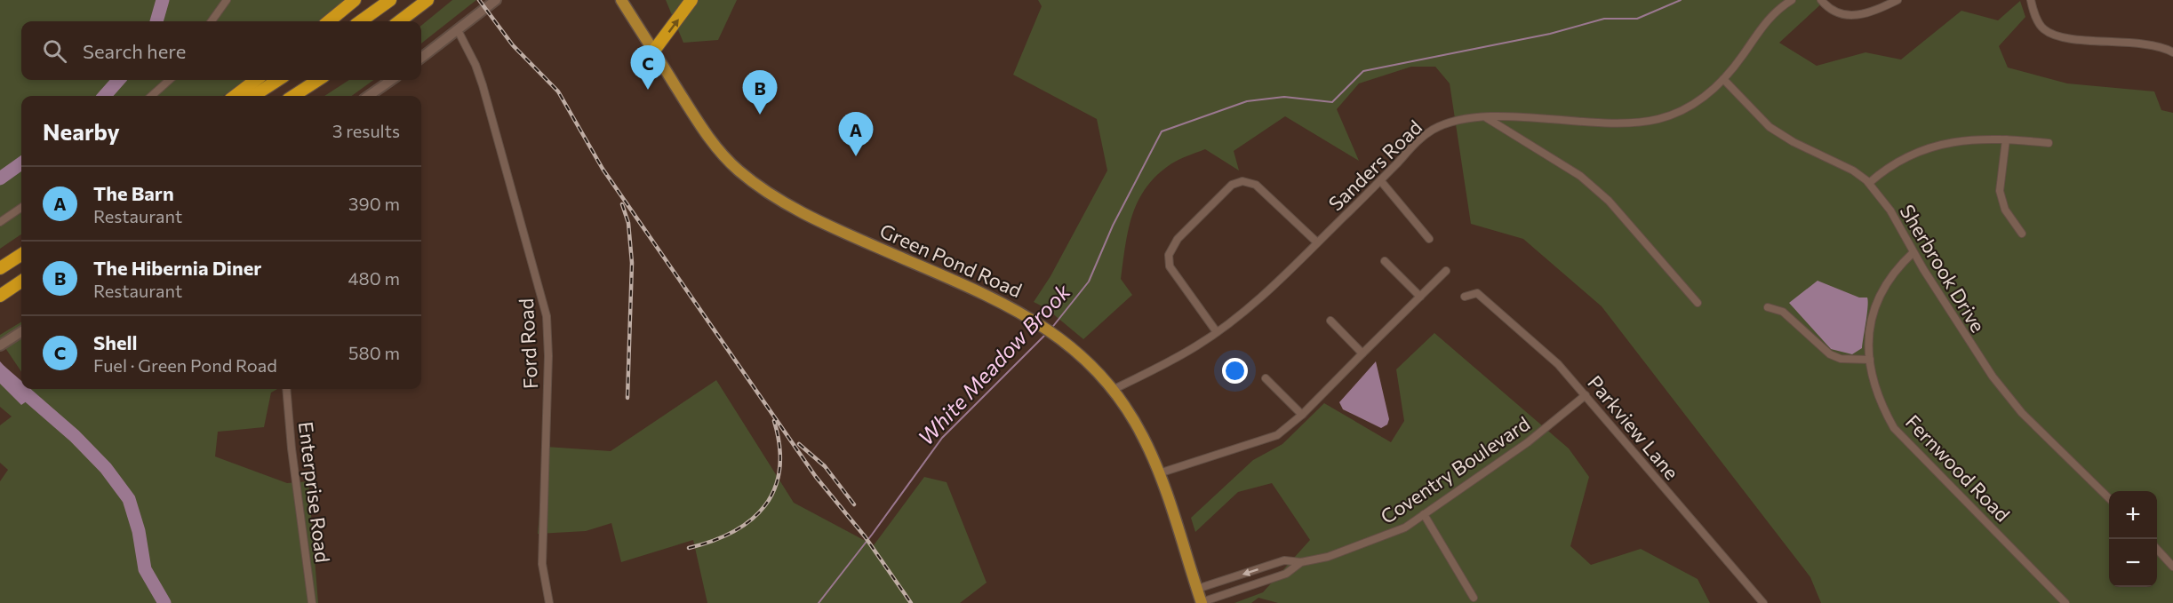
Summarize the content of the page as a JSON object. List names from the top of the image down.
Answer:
{
  "streets": {
    "main road": ["Green Pond Road"],
    "street": [
      "Sanders Road",
      "Sherbrook Drive",
      "Ford Road",
      "Parkview Lane",
      "Fernwood Road",
      "Coventry Boulevard",
      "Enterprise Road"
    ]
  },
  "crossings": [
    ["Sanders Road", "Green Pond Road"],
    ["Sanders Road", "Sherbrook Drive"],
    ["Green Pond Road", "Coventry Boulevard"],
    ["Sherbrook Drive", "Fernwood Road"],
    ["Parkview Lane", "Coventry Boulevard"]
  ],
  "water": ["White Meadow Brook"],
  "page": {
    "search": "Search here",
    "pins": ["C", "B", "A"],
    "heading": ["Nearby", "3 results"],
    "list": [
      {
        "mark": "A",
        "name": "The Barn",
        "note": "Restaurant",
        "value": "390 m"
      },
      {
        "mark": "B",
        "name": "The Hibernia Diner",
        "note": "Restaurant",
        "value": "480 m"
      },
      {
        "mark": "C",
        "name": "Shell",
        "note": "Fuel · Green Pond Road",
        "value": "580 m"
      }
    ],
    "map_buttons": ["+", "−"]
  }
}
